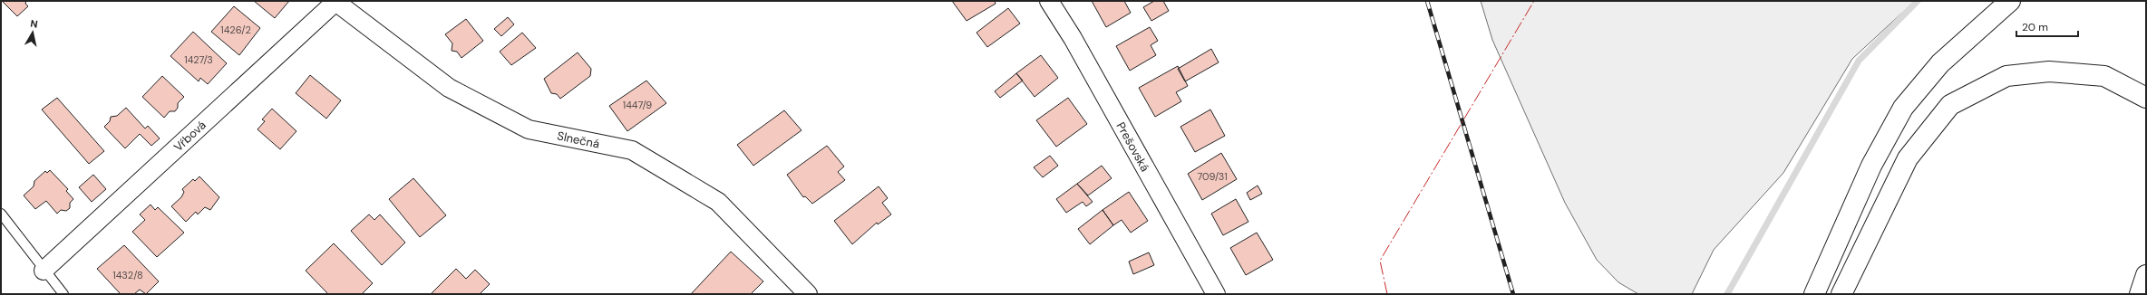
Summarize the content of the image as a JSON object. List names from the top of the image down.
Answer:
{
  "streets": {
    "street": ["Vŕbová", "Slnečná", "Prešovská"]
  },
  "crossings": [
    ["Vŕbová", "Slnečná"]
  ],
  "house_numbers": [
    "1426/2",
    "1427/3",
    "1447/9",
    "709/31",
    "1432/8"
  ],
  "scale_bar": "20 m",
  "north": "top"
}
